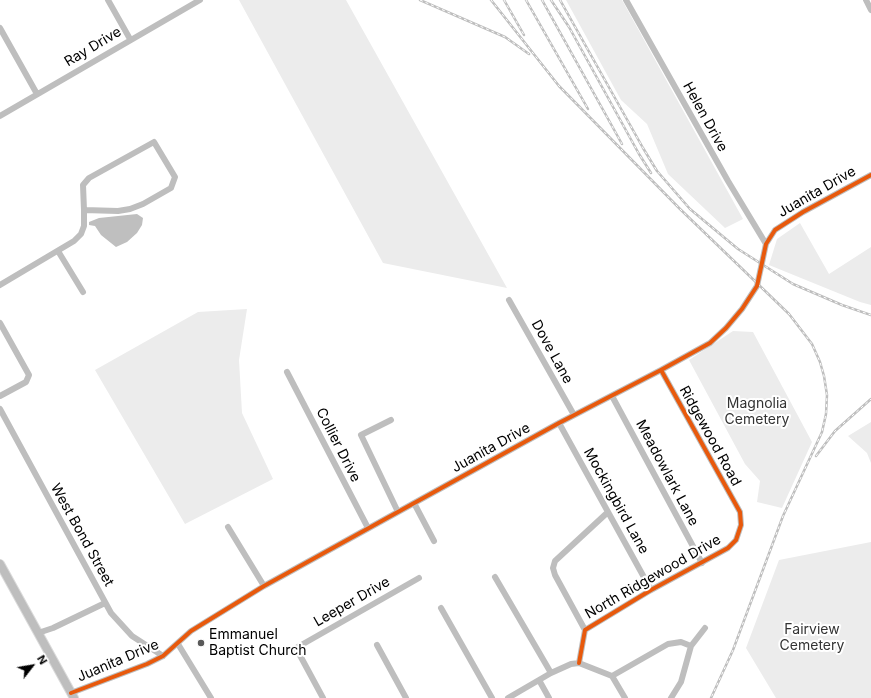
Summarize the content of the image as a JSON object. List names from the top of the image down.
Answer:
{
  "streets": {
    "street": [
      "Ray Drive",
      "Helen Drive",
      "Juanita Drive",
      "Dove Lane",
      "Ridgewood Road",
      "Collier Drive",
      "Meadowlark Lane",
      "Mockingbird Lane",
      "West Bond Street",
      "North Ridgewood Drive",
      "Leeper Drive"
    ]
  },
  "crossings": [
    ["Helen Drive", "Juanita Drive"],
    ["Juanita Drive", "Dove Lane"],
    ["Juanita Drive", "Ridgewood Road"],
    ["Juanita Drive", "Collier Drive"],
    ["Juanita Drive", "Meadowlark Lane"],
    ["Juanita Drive", "Mockingbird Lane"],
    ["Juanita Drive", "West Bond Street"],
    ["Ridgewood Road", "North Ridgewood Drive"],
    ["Meadowlark Lane", "North Ridgewood Drive"],
    ["Mockingbird Lane", "North Ridgewood Drive"]
  ],
  "parks": ["Magnolia Cemetery", "Fairview Cemetery"],
  "places": ["Emmanuel Baptist Church"],
  "north": "top right"
}
